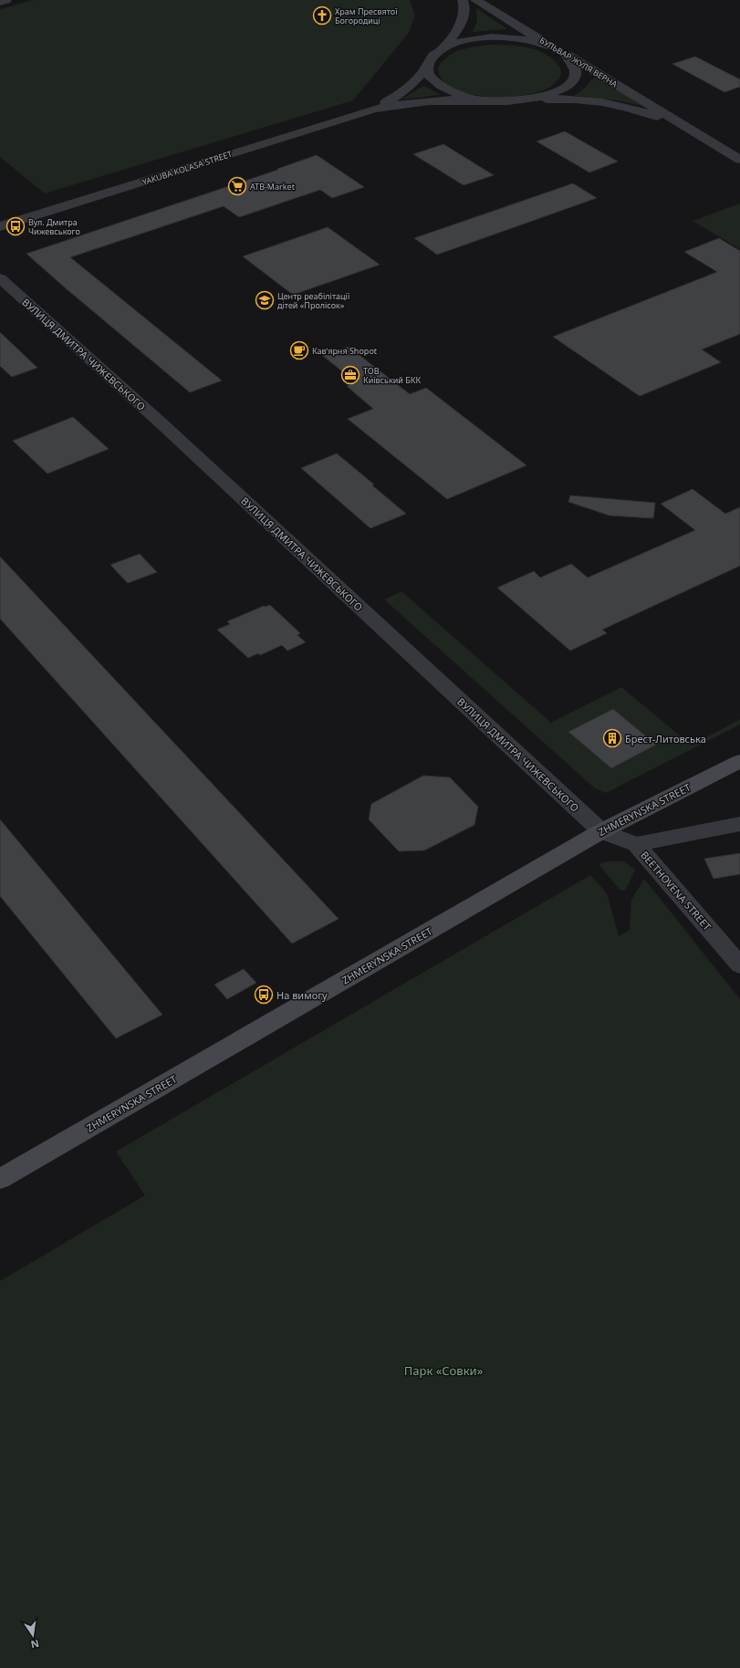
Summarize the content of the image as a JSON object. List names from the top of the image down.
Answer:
{
  "streets": {
    "main road": ["ZHMERYNSKA STREET"],
    "street": [
      "БУЛЬВАР ЖУЛЯ ВЕРНА",
      "YAKUBA KOLASA STREET",
      "ВУЛИЦЯ ДМИТРА ЧИЖЕВСЬКОГО",
      "BEETHOVENA STREET"
    ]
  },
  "crossings": [
    ["БУЛЬВАР ЖУЛЯ ВЕРНА", "YAKUBA KOLASA STREET"],
    ["ВУЛИЦЯ ДМИТРА ЧИЖЕВСЬКОГО", "ZHMERYNSKA STREET"],
    ["ВУЛИЦЯ ДМИТРА ЧИЖЕВСЬКОГО", "BEETHOVENA STREET"],
    ["ZHMERYNSKA STREET", "BEETHOVENA STREET"]
  ],
  "parks": ["Парк «Совки»"],
  "places": {
    "church": ["Храм Пресвятої Богородиці"],
    "supermarket": ["ATB-Market"],
    "bus stop": ["Вул. Дмитра Чижевського", "На вимогу"],
    "school or university": ["Центр реабілітації дітей «Пролісок»"],
    "cafe": ["Кавʼярня Shopot"],
    "office": ["ТОВ Київський БКК"],
    "building": ["Брест-Литовська"]
  },
  "north": "bottom"
}
